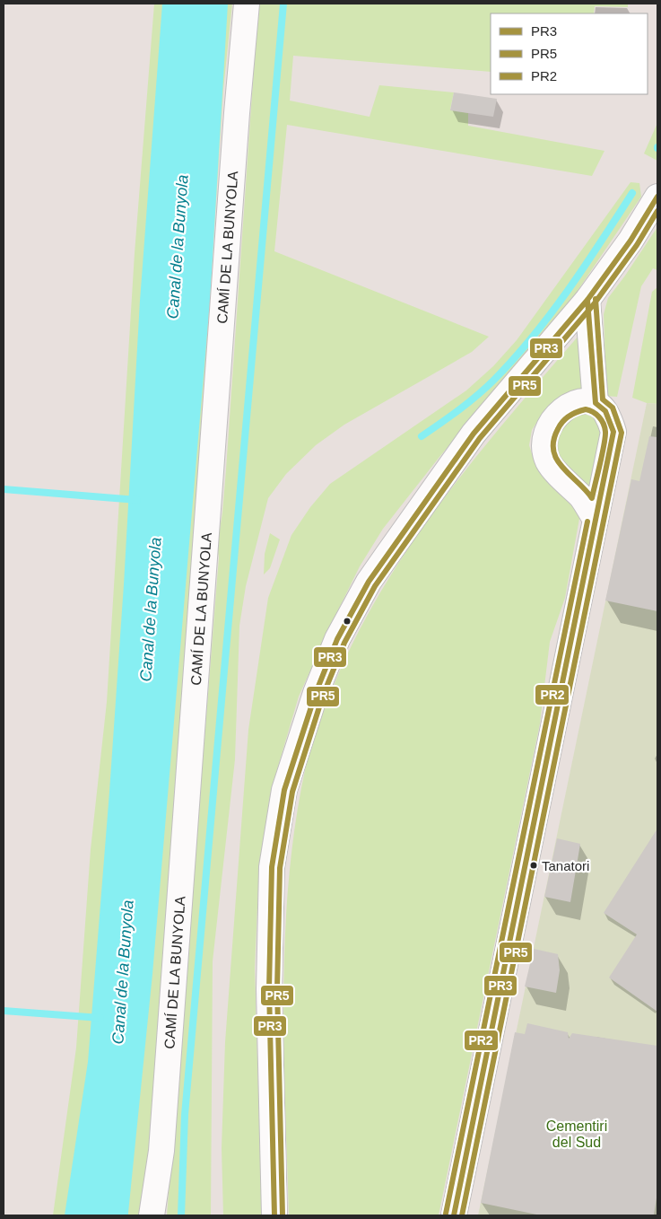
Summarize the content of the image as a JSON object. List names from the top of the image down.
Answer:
{
  "streets": {
    "street": ["CAMÍ DE LA BUNYOLA"]
  },
  "water": ["Canal de la Bunyola"],
  "parks": ["Cementiri del Sud"],
  "places": ["Tanatori"],
  "lines": ["transit line PR3", "transit line PR5", "transit line PR2"],
  "legend": ["PR3", "PR5", "PR2"]
}
